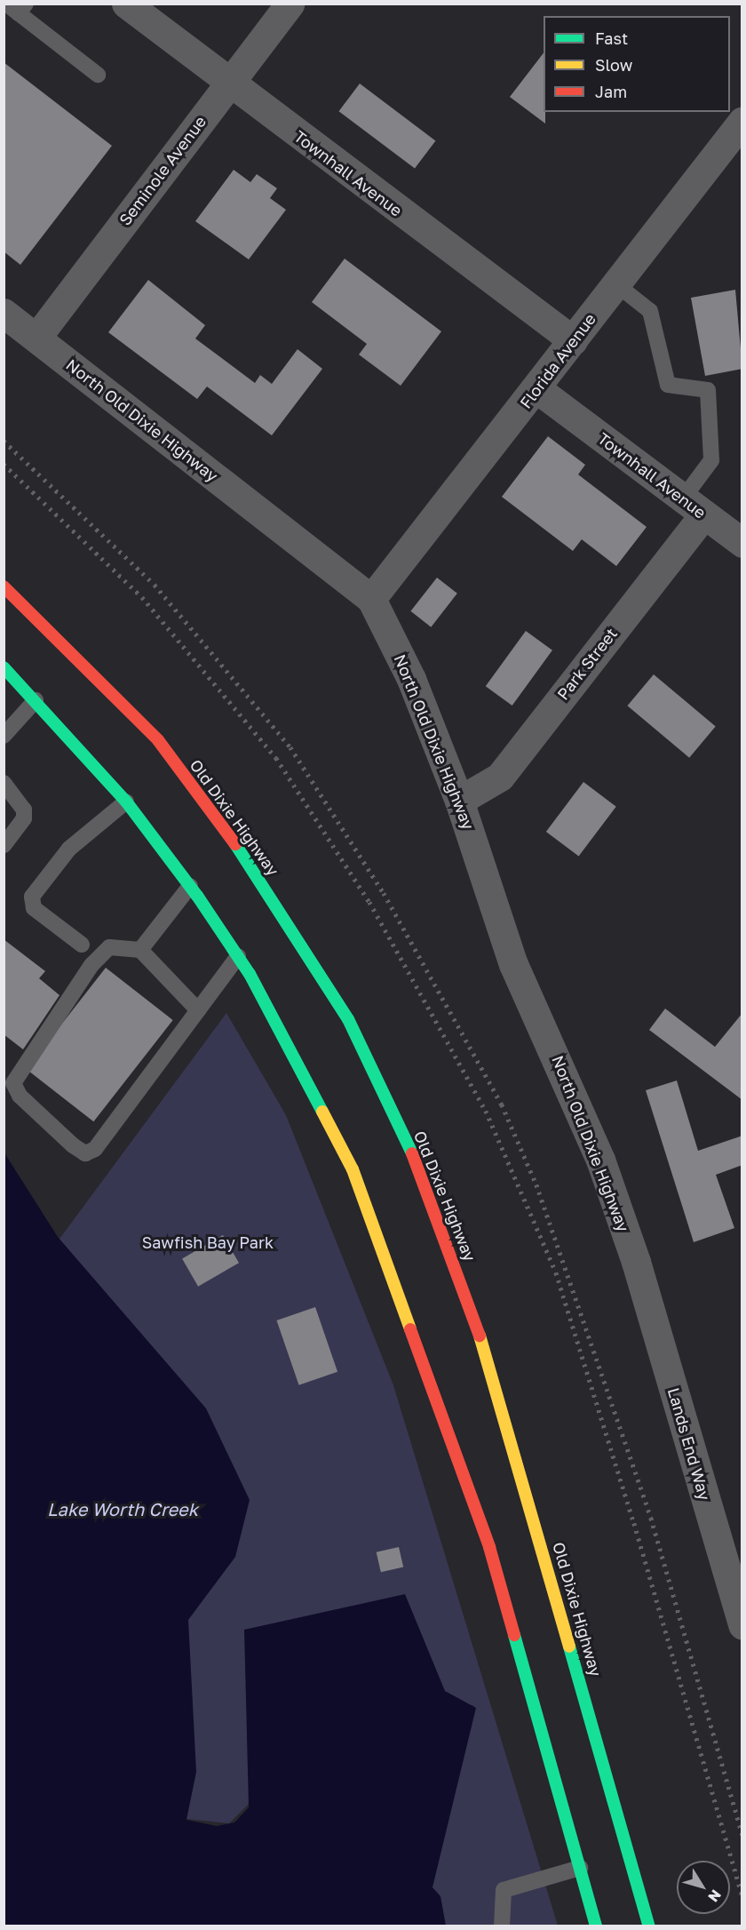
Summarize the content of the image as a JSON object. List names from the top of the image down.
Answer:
{
  "streets": {
    "main road": ["Old Dixie Highway"],
    "street": [
      "Seminole Avenue",
      "Townhall Avenue",
      "Florida Avenue",
      "North Old Dixie Highway",
      "Park Street",
      "Lands End Way"
    ]
  },
  "crossings": [
    ["Seminole Avenue", "Townhall Avenue"],
    ["Seminole Avenue", "North Old Dixie Highway"],
    ["Townhall Avenue", "Florida Avenue"],
    ["Townhall Avenue", "Park Street"],
    ["Florida Avenue", "North Old Dixie Highway"],
    ["North Old Dixie Highway", "Park Street"],
    ["North Old Dixie Highway", "Lands End Way"]
  ],
  "water": ["Lake Worth Creek"],
  "parks": ["Sawfish Bay Park"],
  "legend": ["Fast", "Slow", "Jam"],
  "north": "bottom right"
}
